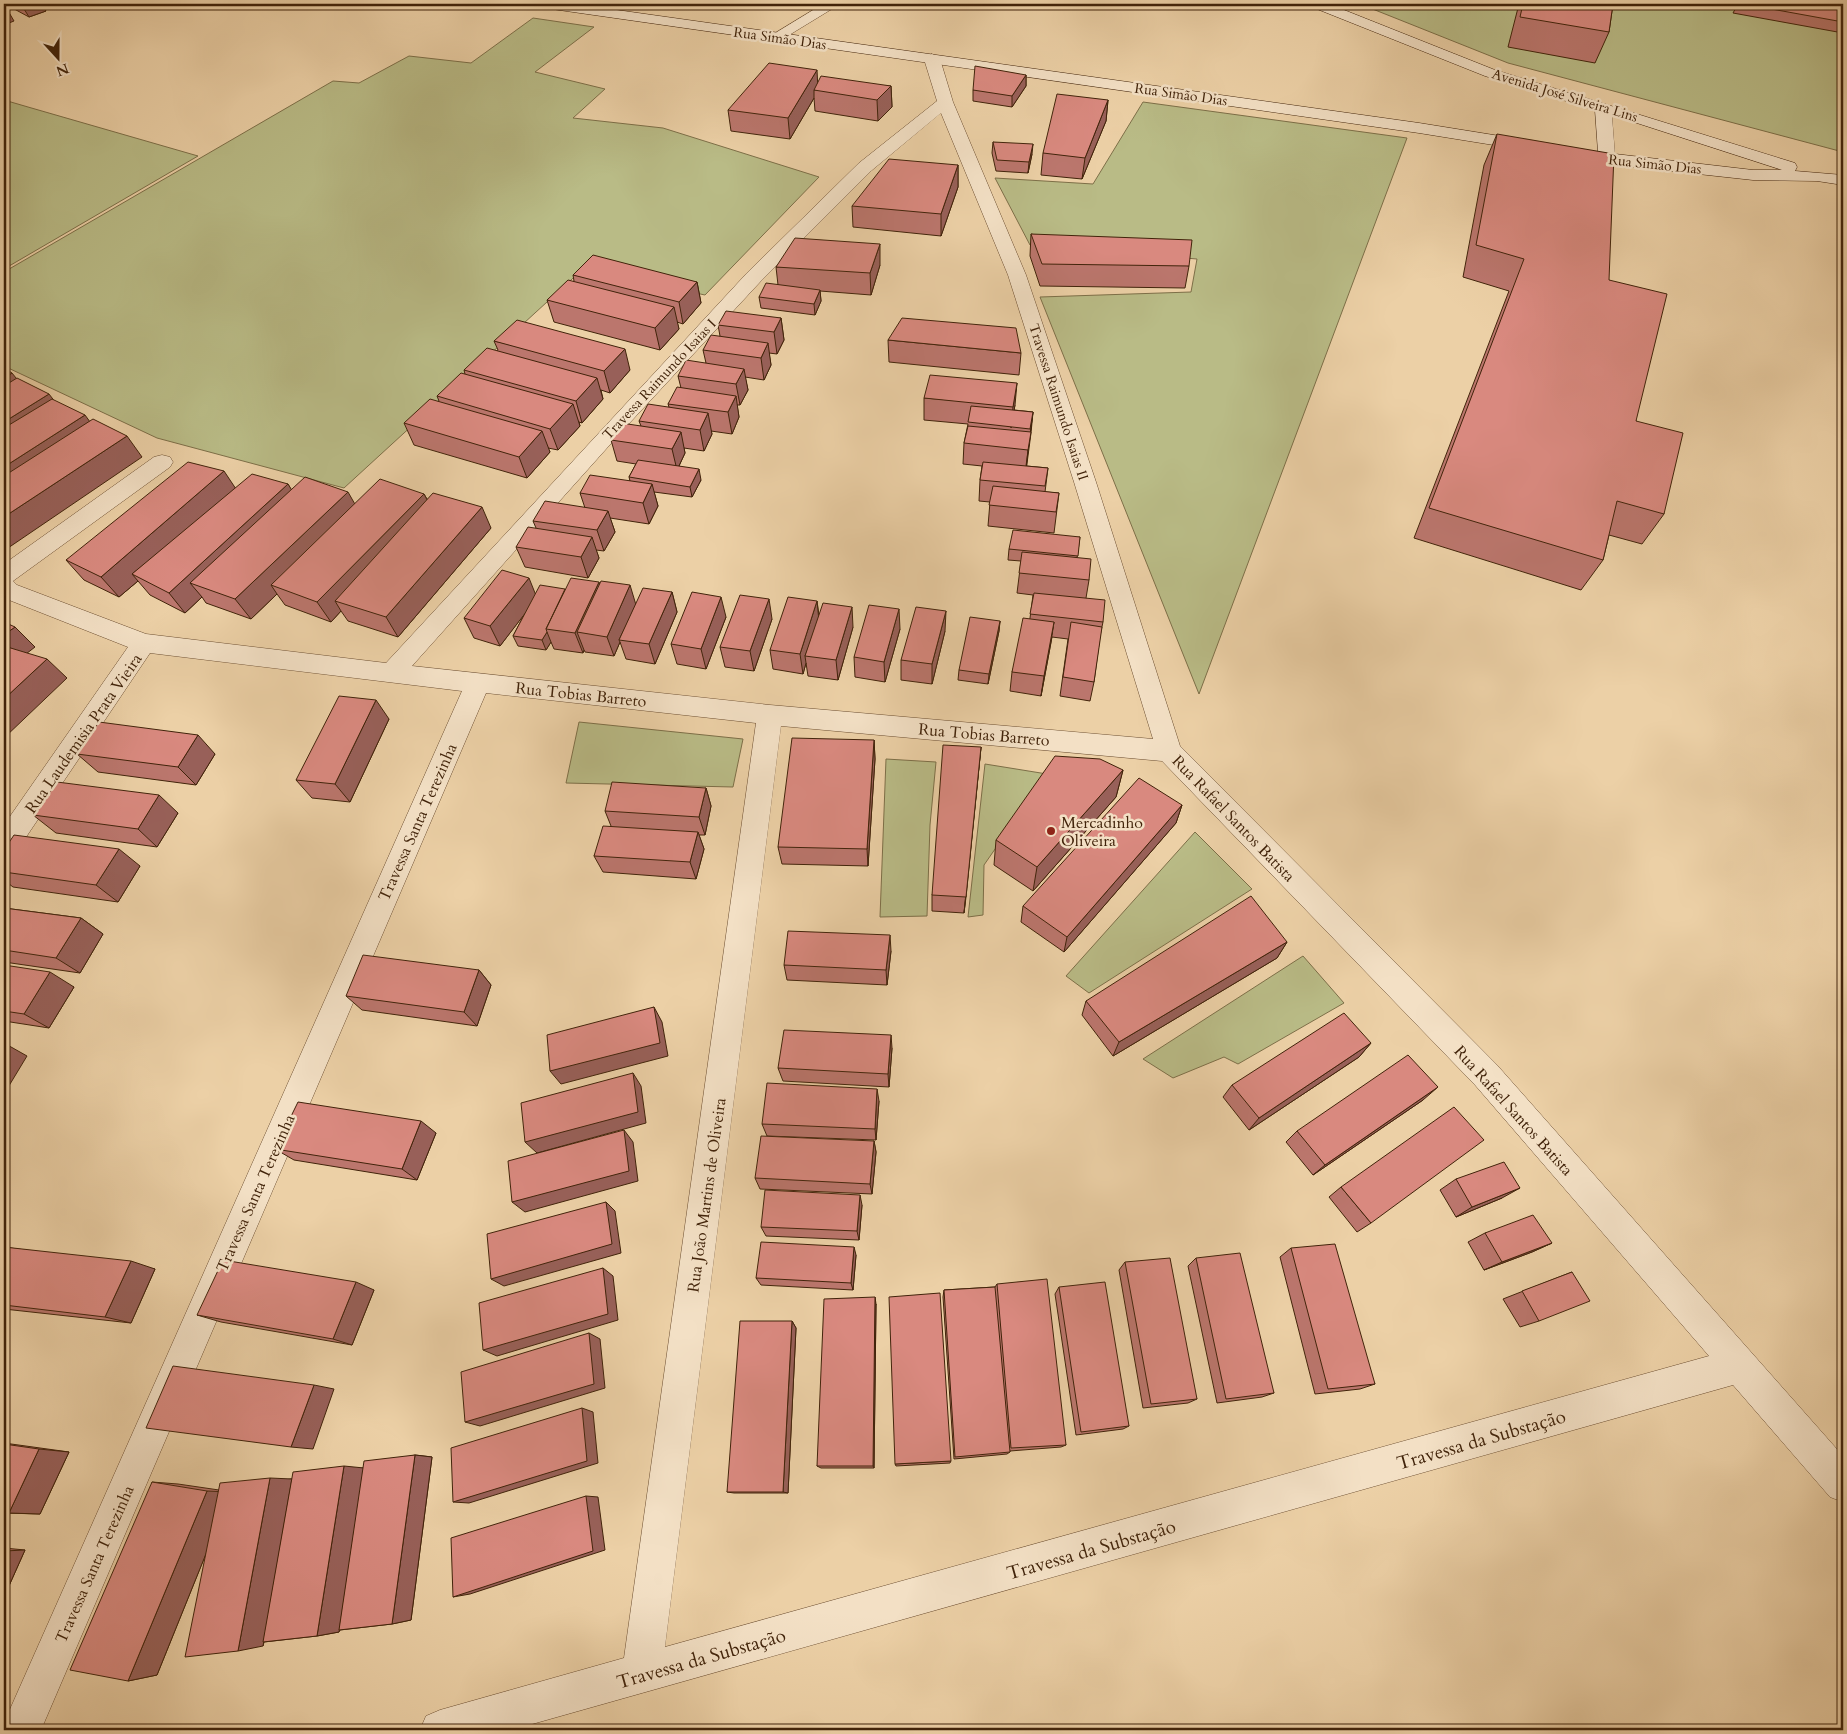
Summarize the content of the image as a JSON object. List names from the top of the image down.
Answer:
{
  "streets": {
    "street": [
      "Rua Simão Dias",
      "Avenida José Silveira Lins",
      "Travessa Raimundo Isaias I",
      "Travessa Raimundo Isaias II",
      "Rua Tobias Barreto",
      "Rua Laudemisia Prata Vieira",
      "Rua Rafael Santos Batista",
      "Travessa Santa Terezinha",
      "Rua João Martins de Oliveira",
      "Travessa da Substação"
    ]
  },
  "crossings": [
    ["Rua Simão Dias", "Avenida José Silveira Lins"],
    ["Rua Simão Dias", "Travessa Raimundo Isaias II"],
    ["Travessa Raimundo Isaias I", "Travessa Raimundo Isaias II"],
    ["Travessa Raimundo Isaias I", "Rua Tobias Barreto"],
    ["Travessa Raimundo Isaias II", "Rua Tobias Barreto"],
    ["Travessa Raimundo Isaias II", "Rua Rafael Santos Batista"],
    ["Rua Tobias Barreto", "Rua Laudemisia Prata Vieira"],
    ["Rua Tobias Barreto", "Rua Rafael Santos Batista"],
    ["Rua Tobias Barreto", "Travessa Santa Terezinha"],
    ["Rua Tobias Barreto", "Rua João Martins de Oliveira"],
    ["Rua Rafael Santos Batista", "Travessa da Substação"],
    ["Rua João Martins de Oliveira", "Travessa da Substação"]
  ],
  "places": ["Mercadinho Oliveira"],
  "north": "bottom"
}
